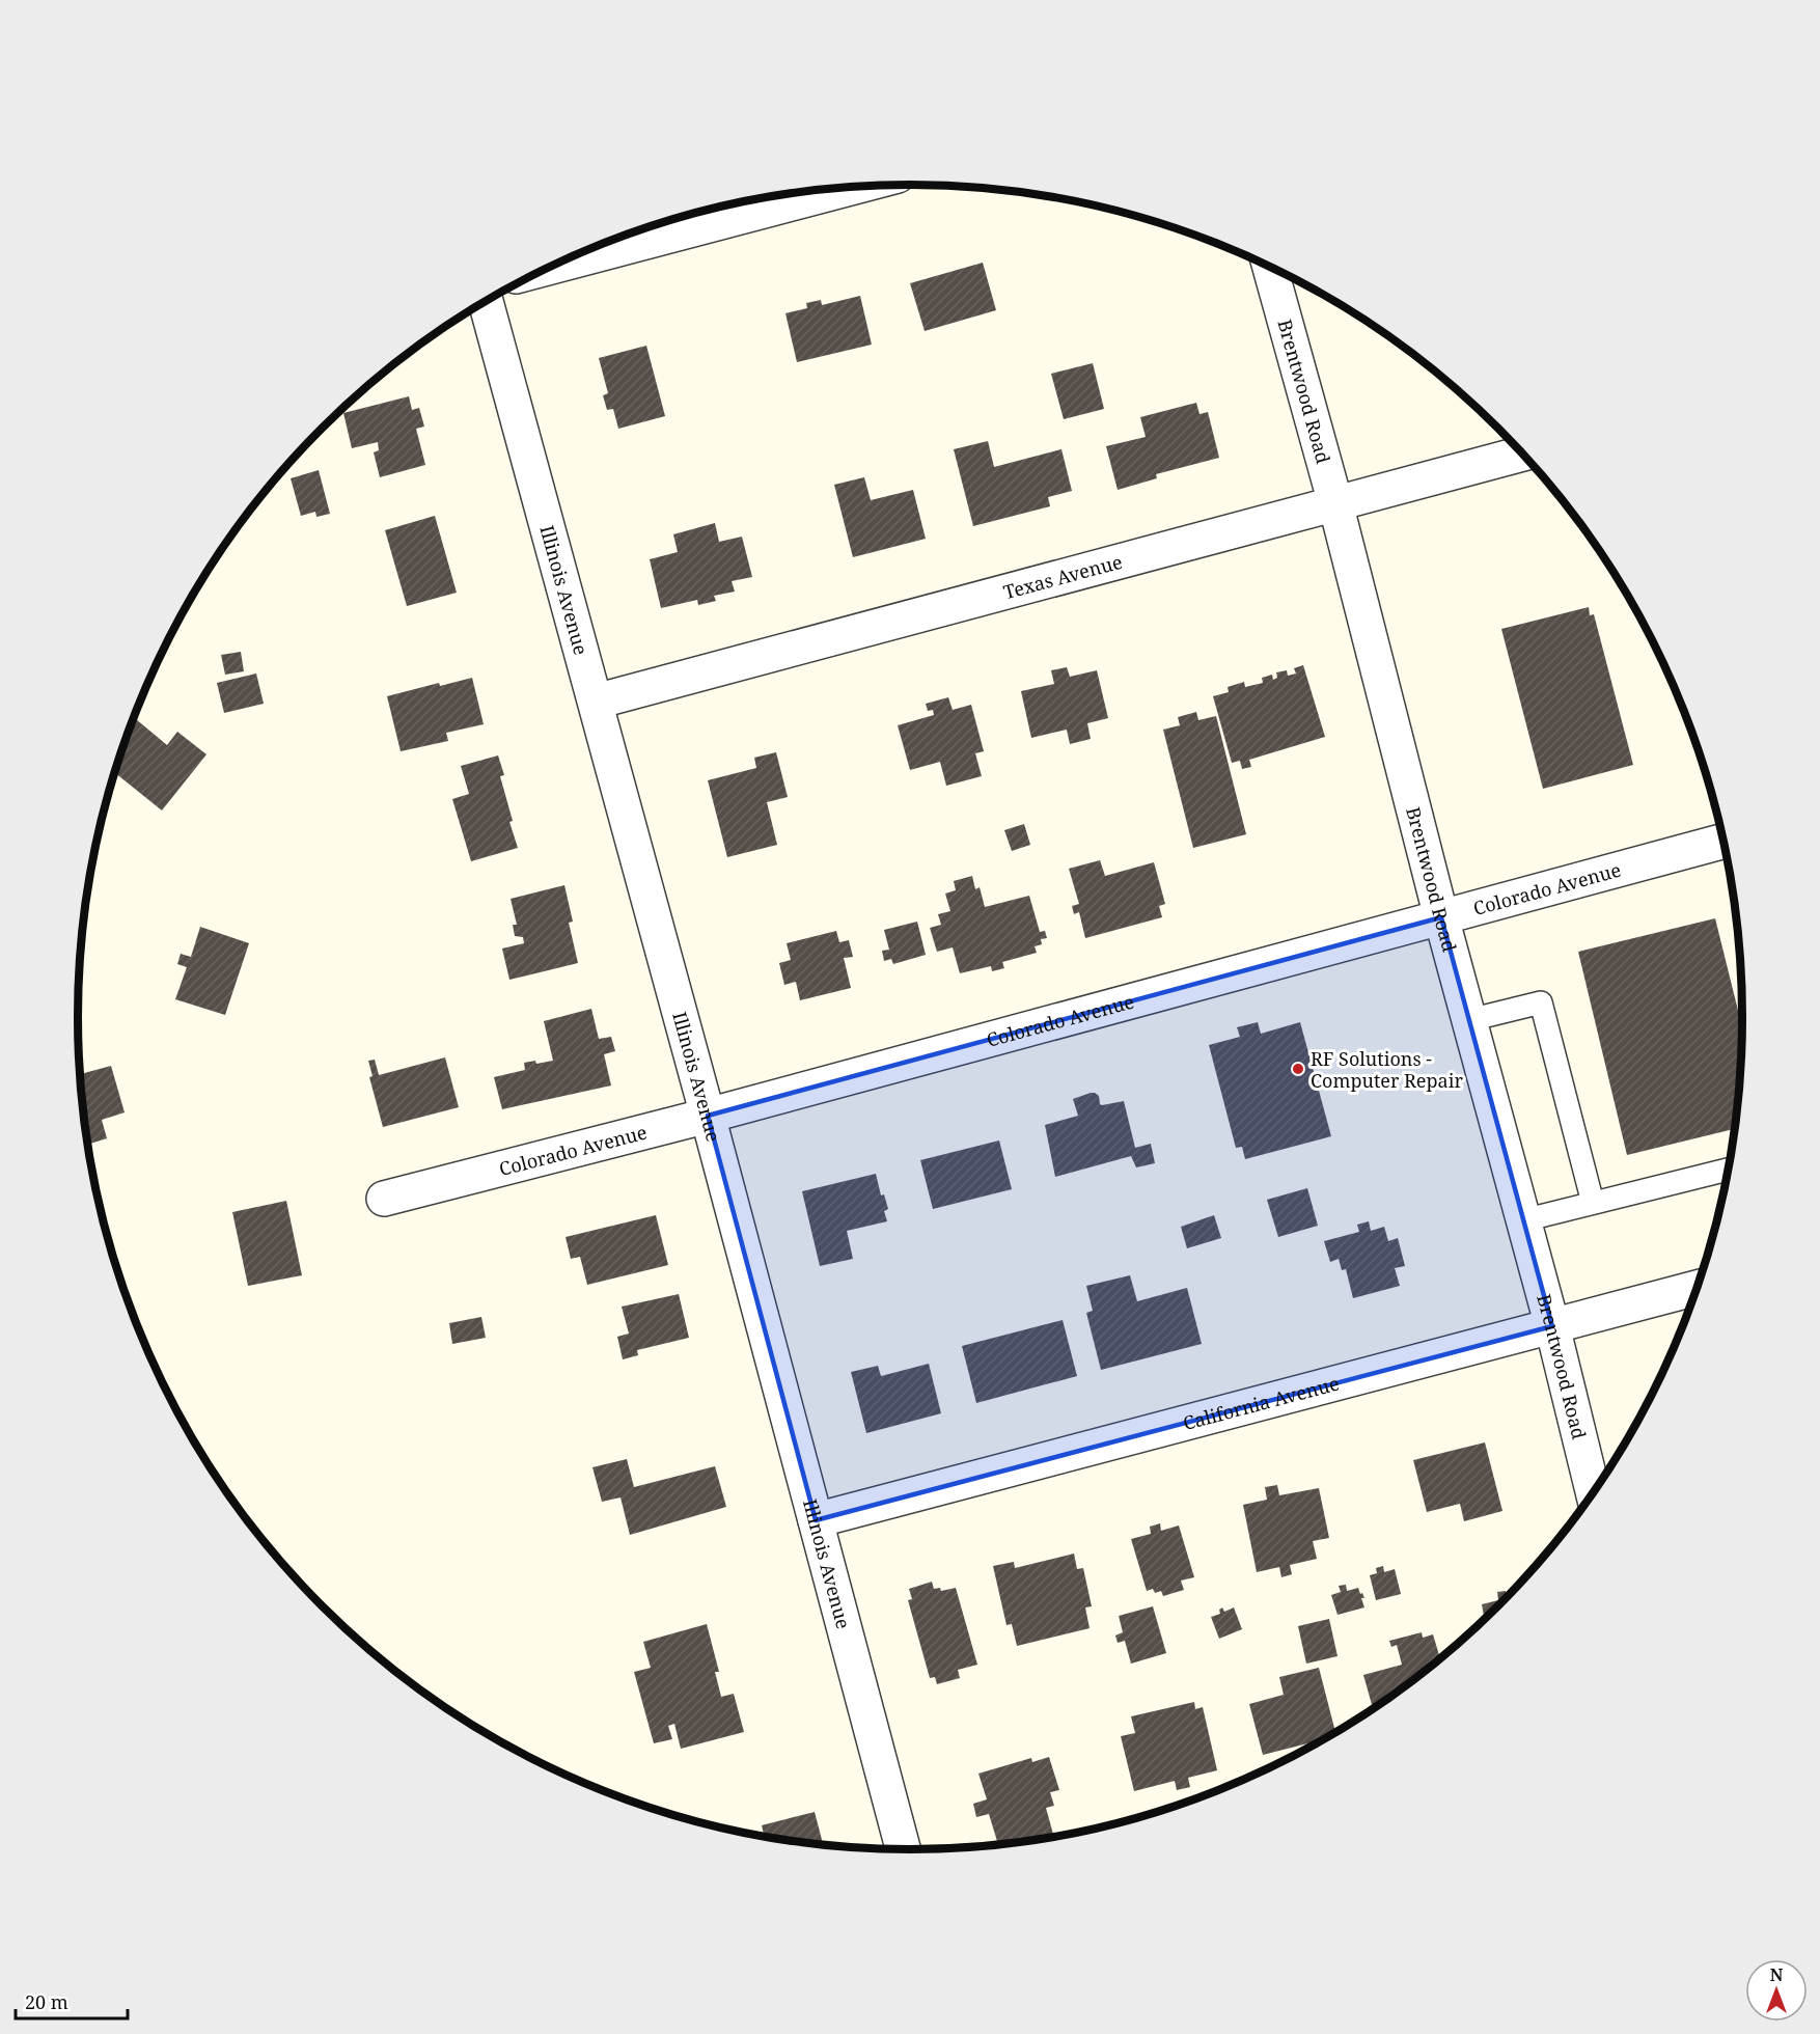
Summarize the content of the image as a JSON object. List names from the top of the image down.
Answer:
{
  "streets": {
    "street": [
      "Brentwood Road",
      "Texas Avenue",
      "Illinois Avenue",
      "Colorado Avenue",
      "California Avenue"
    ]
  },
  "crossings": [
    ["Brentwood Road", "Texas Avenue"],
    ["Brentwood Road", "Colorado Avenue"],
    ["Brentwood Road", "California Avenue"],
    ["Texas Avenue", "Illinois Avenue"],
    ["Illinois Avenue", "Colorado Avenue"],
    ["Illinois Avenue", "California Avenue"]
  ],
  "places": ["RF Solutions - Computer Repair"],
  "scale_bar": "20 m",
  "north": "top"
}
